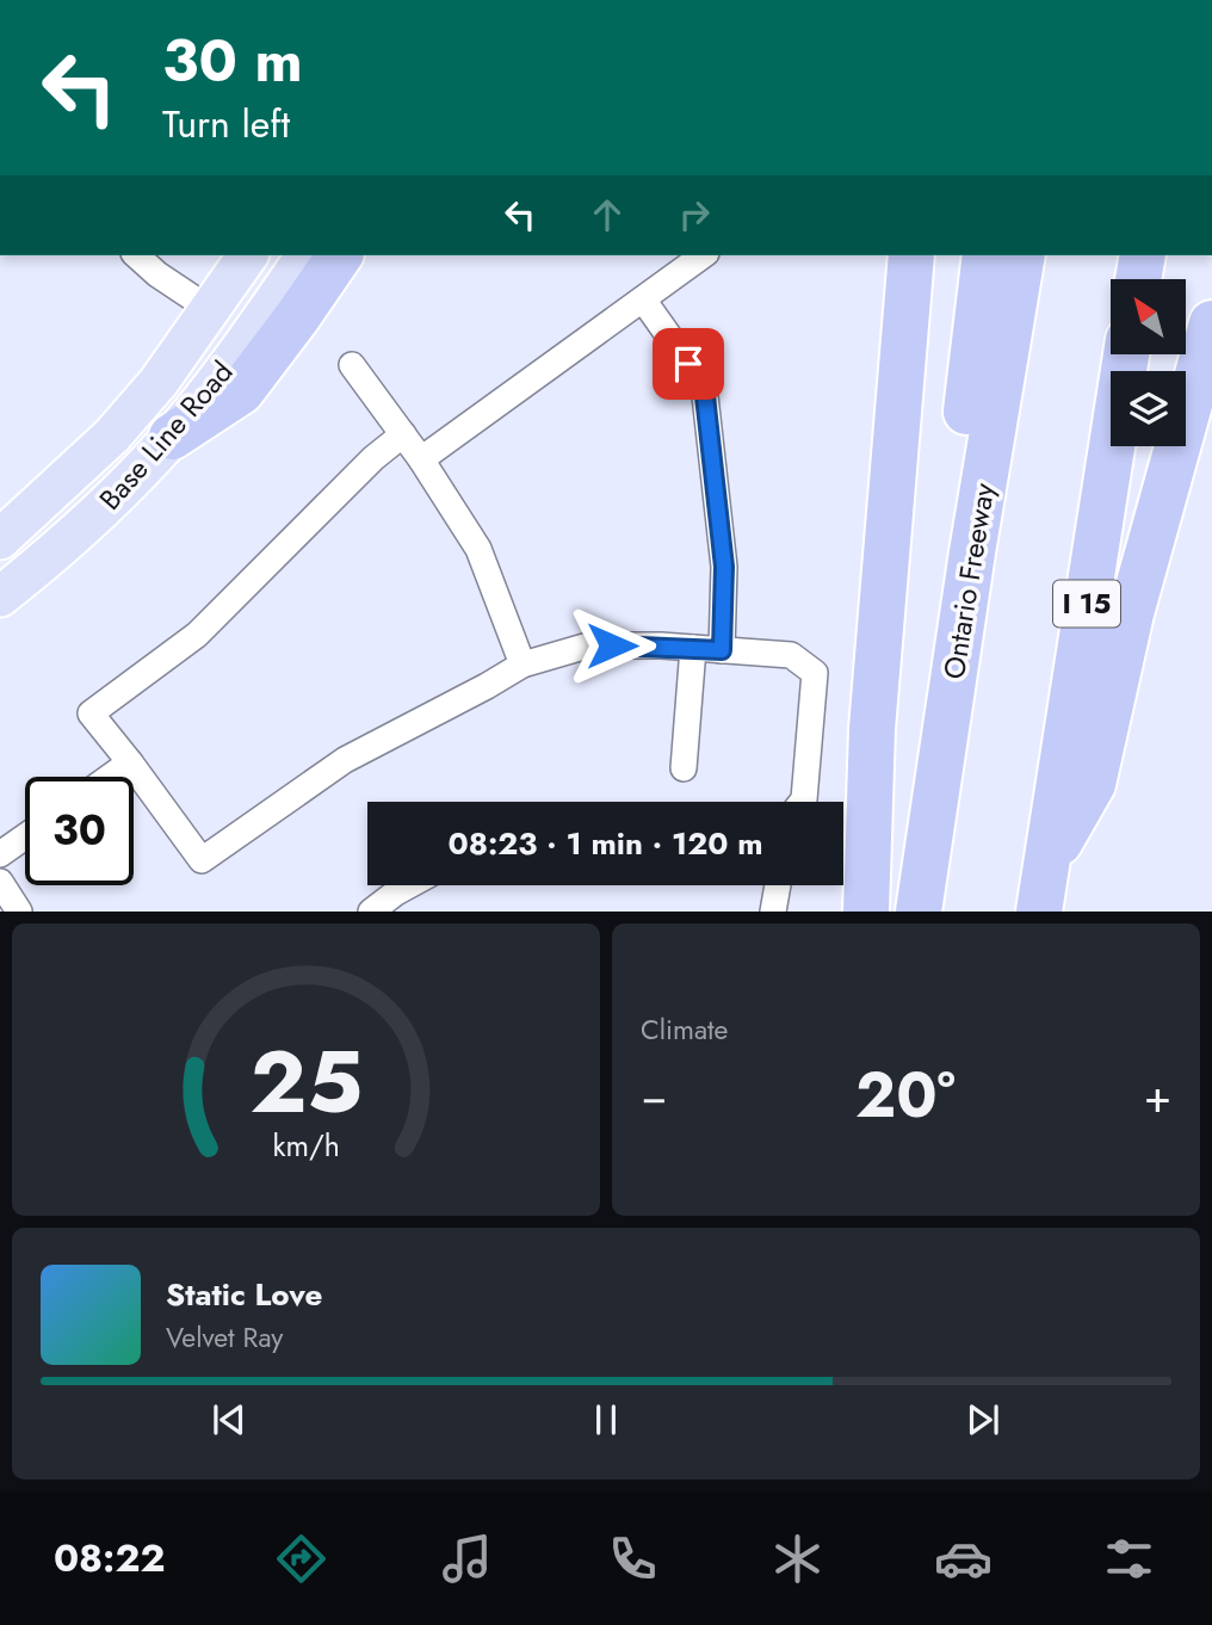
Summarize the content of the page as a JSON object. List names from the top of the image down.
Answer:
{
  "streets": {
    "highway": ["Ontario Freeway", "I 15"],
    "main road": ["Base Line Road"]
  },
  "north": "top left",
  "page": {
    "turn": ["30 m", "Turn left"],
    "limit": "30",
    "trip": "08:23 · 1 min · 120 m",
    "tile": "Climate",
    "heat": ["−", "20°", "+"],
    "song": ["Static Love", "Velvet Ray"],
    "tabs": "08:22",
    "gauge": ["25", "km/h"]
  }
}
